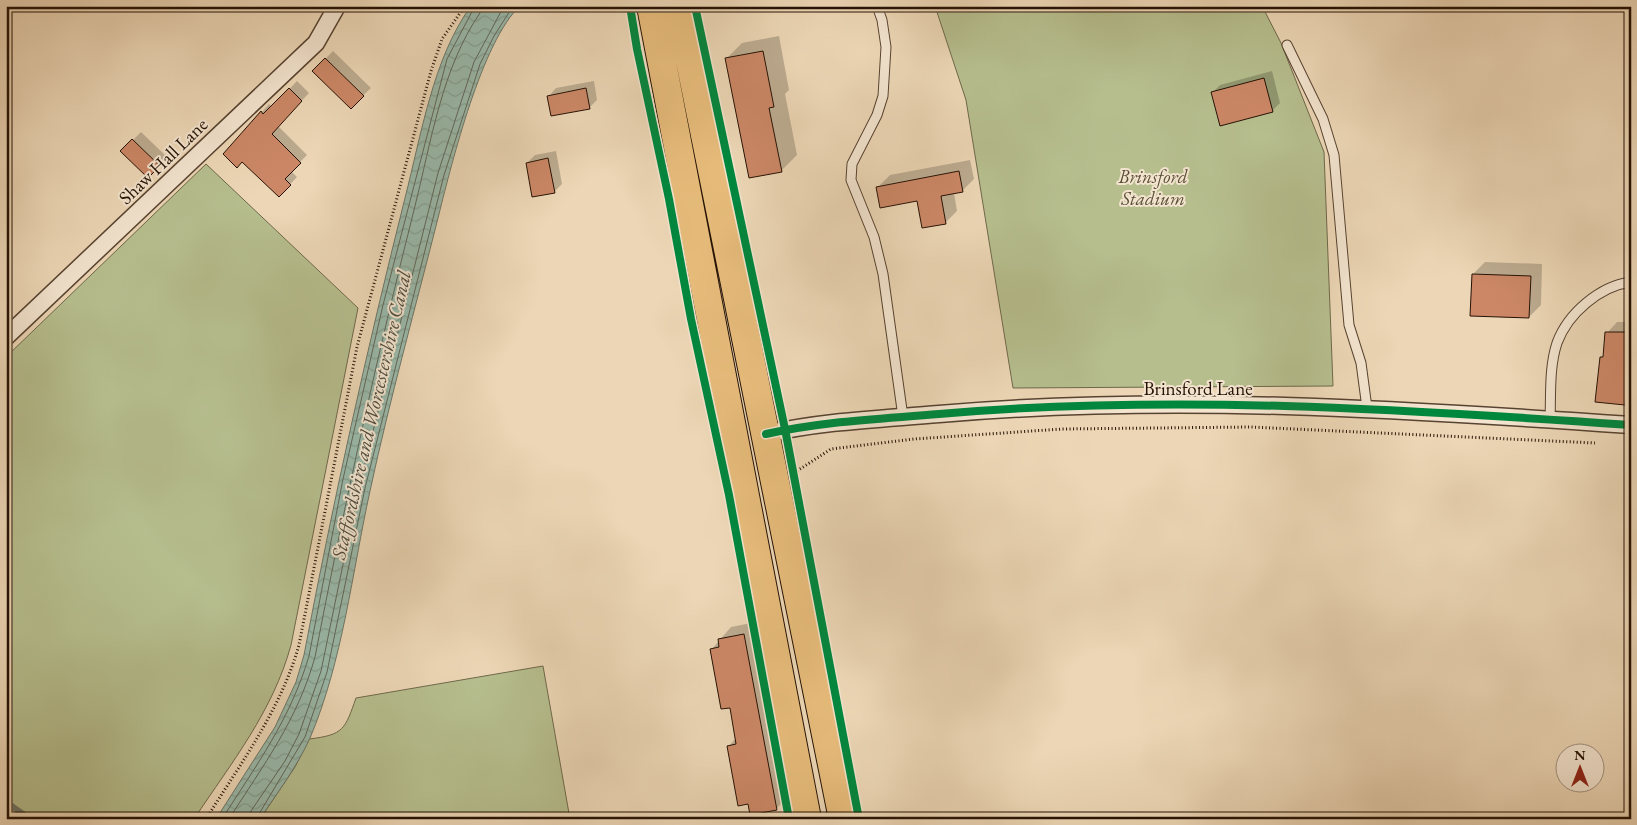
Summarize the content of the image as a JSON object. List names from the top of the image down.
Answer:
{
  "streets": {
    "street": ["Shaw Hall Lane", "Brinsford Lane"]
  },
  "water": ["Staffordshire and Worcestershire Canal"],
  "parks": ["Brinsford Stadium"],
  "north": "top"
}
